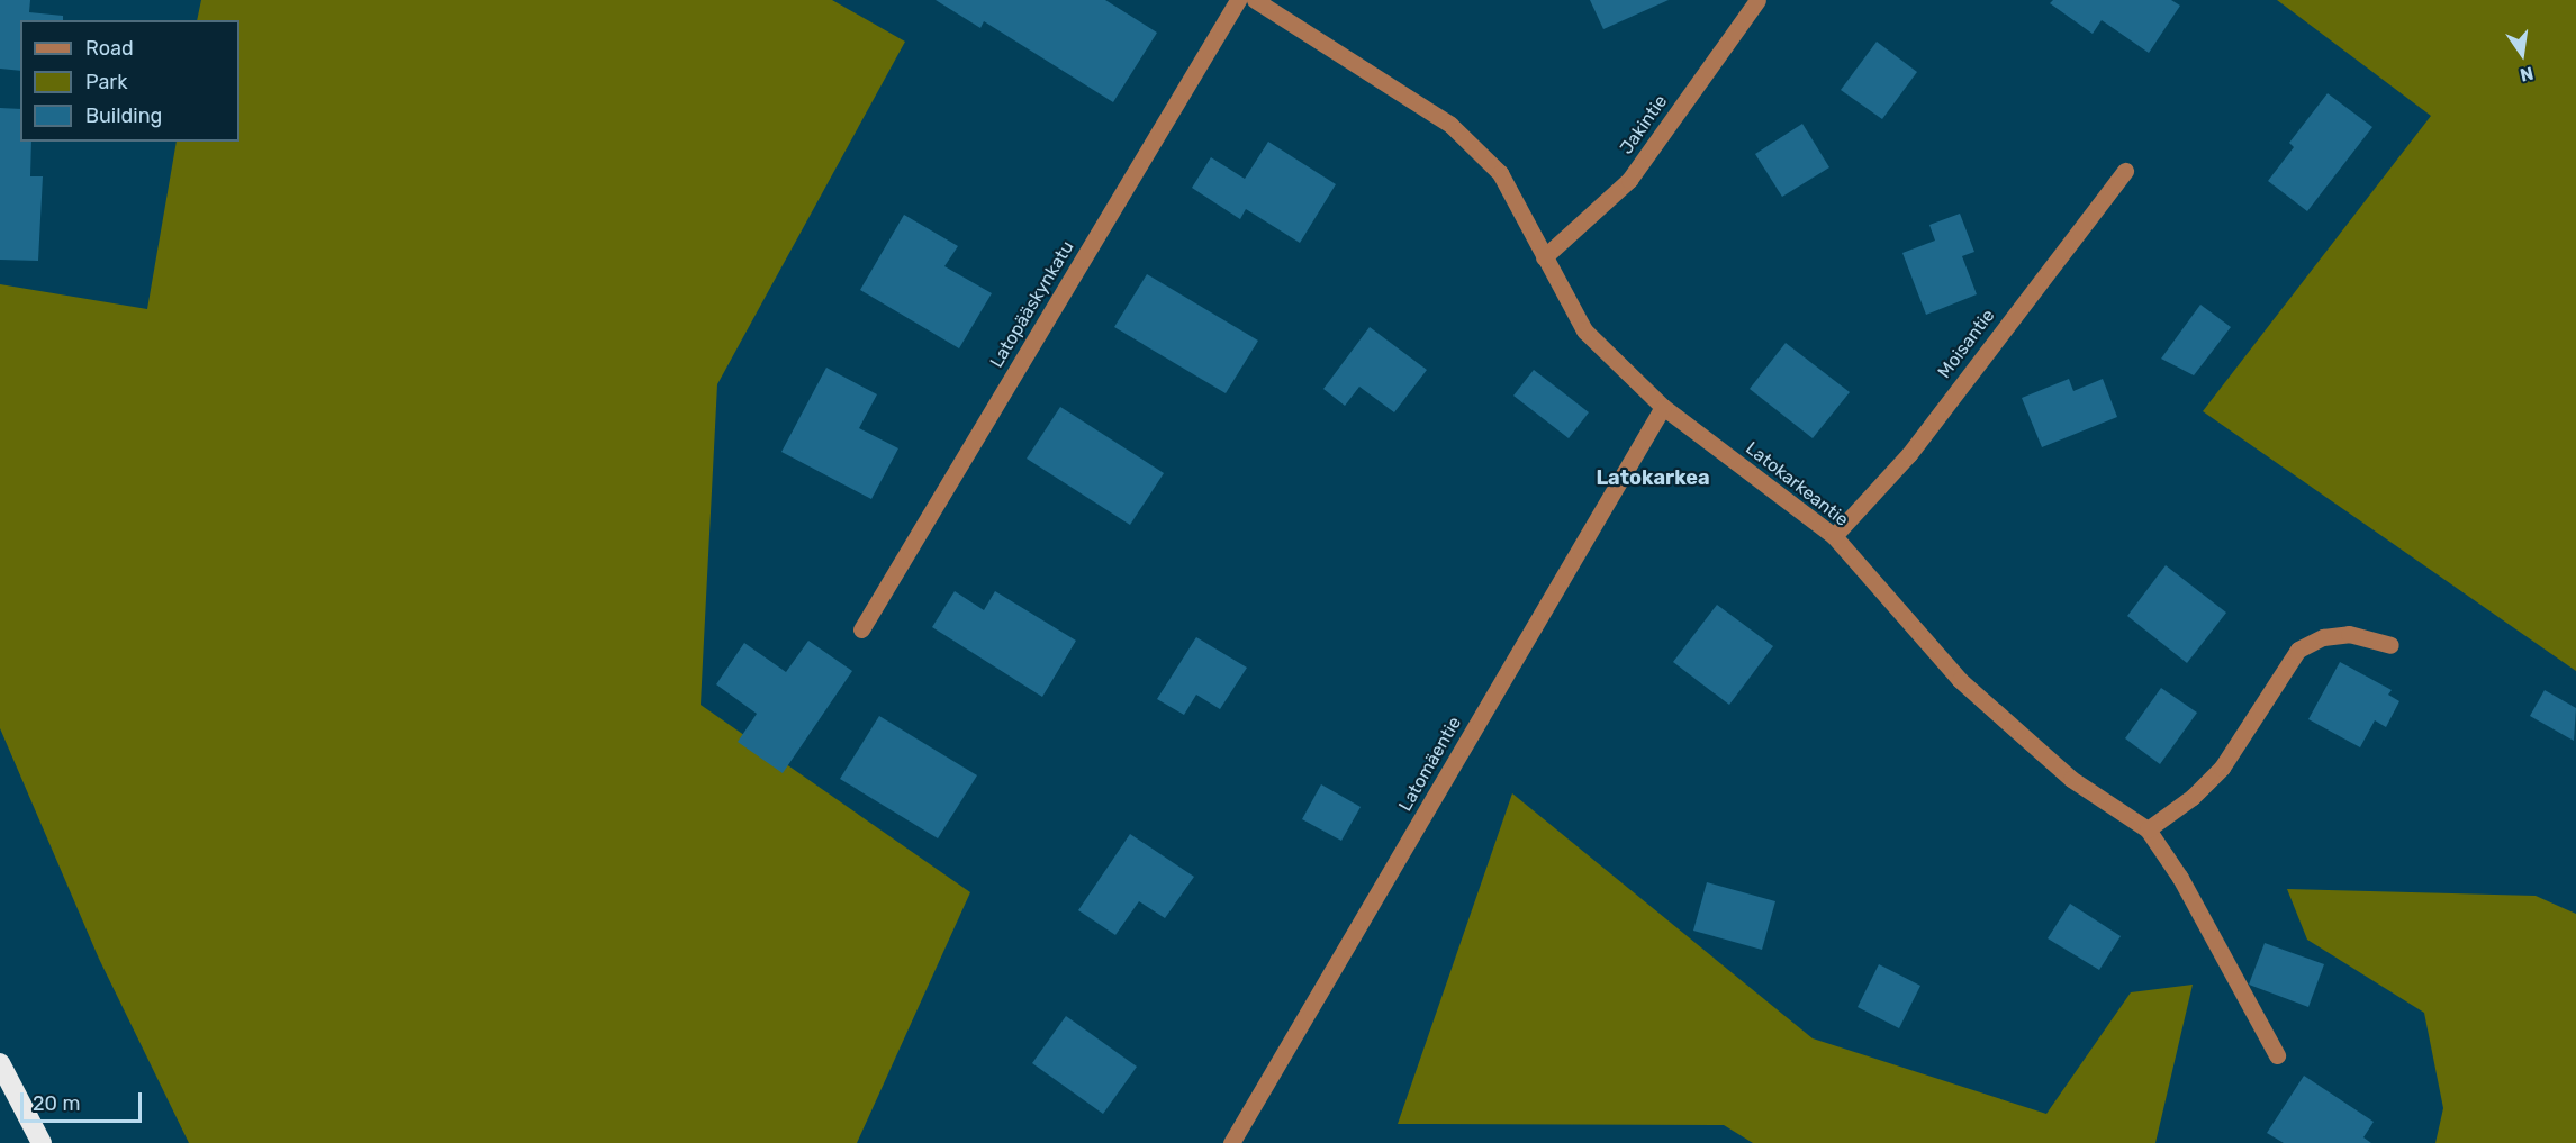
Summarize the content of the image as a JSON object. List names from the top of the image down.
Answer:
{
  "streets": {
    "street": [
      "Jakintie",
      "Latopääskynkatu",
      "Moisantie",
      "Latokarkeantie",
      "Latomäentie"
    ]
  },
  "crossings": [
    ["Jakintie", "Latokarkeantie"],
    ["Moisantie", "Latokarkeantie"],
    ["Latokarkeantie", "Latomäentie"]
  ],
  "districts": ["Latokarkea"],
  "legend": ["Road", "Park", "Building"],
  "scale_bar": "20 m",
  "north": "bottom"
}
